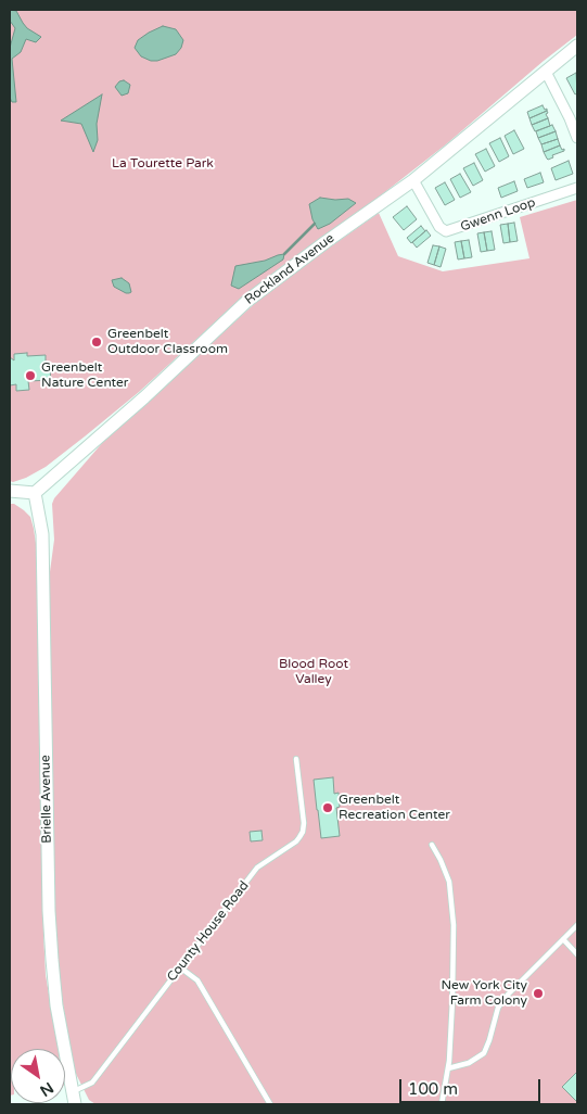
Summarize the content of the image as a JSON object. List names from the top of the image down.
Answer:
{
  "streets": {
    "street": ["Gwenn Loop", "Rockland Avenue", "Brielle Avenue"],
    "lane": ["County House Road"]
  },
  "crossings": [
    ["Gwenn Loop", "Rockland Avenue"],
    ["Rockland Avenue", "Brielle Avenue"],
    ["Brielle Avenue", "County House Road"]
  ],
  "parks": ["La Tourette Park", "Blood Root Valley"],
  "places": [
    "Greenbelt Outdoor Classroom",
    "Greenbelt Nature Center",
    "Greenbelt Recreation Center",
    "New York City Farm Colony"
  ],
  "scale_bar": "100 m",
  "north": "bottom right"
}
